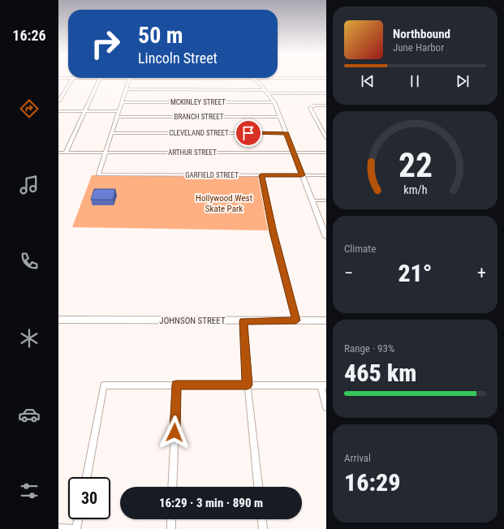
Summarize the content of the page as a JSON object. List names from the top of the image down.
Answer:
{
  "streets": {
    "street": [
      "MCKINLEY STREET",
      "BRANCH STREET",
      "CLEVELAND STREET",
      "ARTHUR STREET",
      "GARFIELD STREET",
      "JOHNSON STREET"
    ]
  },
  "crossings": [
    ["ARTHUR STREET", "GARFIELD STREET"]
  ],
  "parks": ["Hollywood West Skate Park"],
  "page": {
    "tabs": "16:26",
    "turn": ["50 m", "Lincoln Street"],
    "song": ["Northbound", "June Harbor"],
    "tile": [
      "Climate",
      ["Range · 93%", "465 km"],
      ["Arrival", "16:29"]
    ],
    "heat": ["−", "21°", "+"],
    "limit": "30",
    "trip": "16:29 · 3 min · 890 m",
    "gauge": ["22", "km/h"]
  }
}
